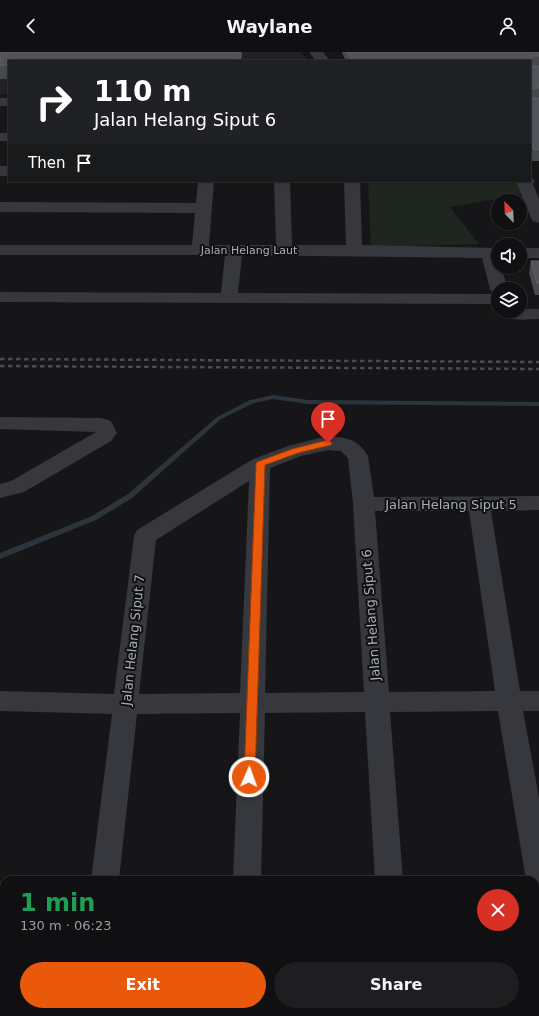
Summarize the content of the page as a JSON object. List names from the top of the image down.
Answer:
{
  "streets": {
    "street": [
      "Jalan Helang Laut",
      "Jalan Helang Siput 5",
      "Jalan Helang Siput 6",
      "Jalan Helang Siput 7"
    ]
  },
  "crossings": [
    ["Jalan Helang Siput 5", "Jalan Helang Siput 6"],
    ["Jalan Helang Siput 6", "Jalan Helang Siput 7"]
  ],
  "north": "top left",
  "page": {
    "header": "Waylane",
    "turn": ["110 m", "Jalan Helang Siput 6"],
    "then": "Then",
    "heading": ["1 min", "130 m · 06:23"],
    "buttons": ["Exit", "Share"]
  }
}
